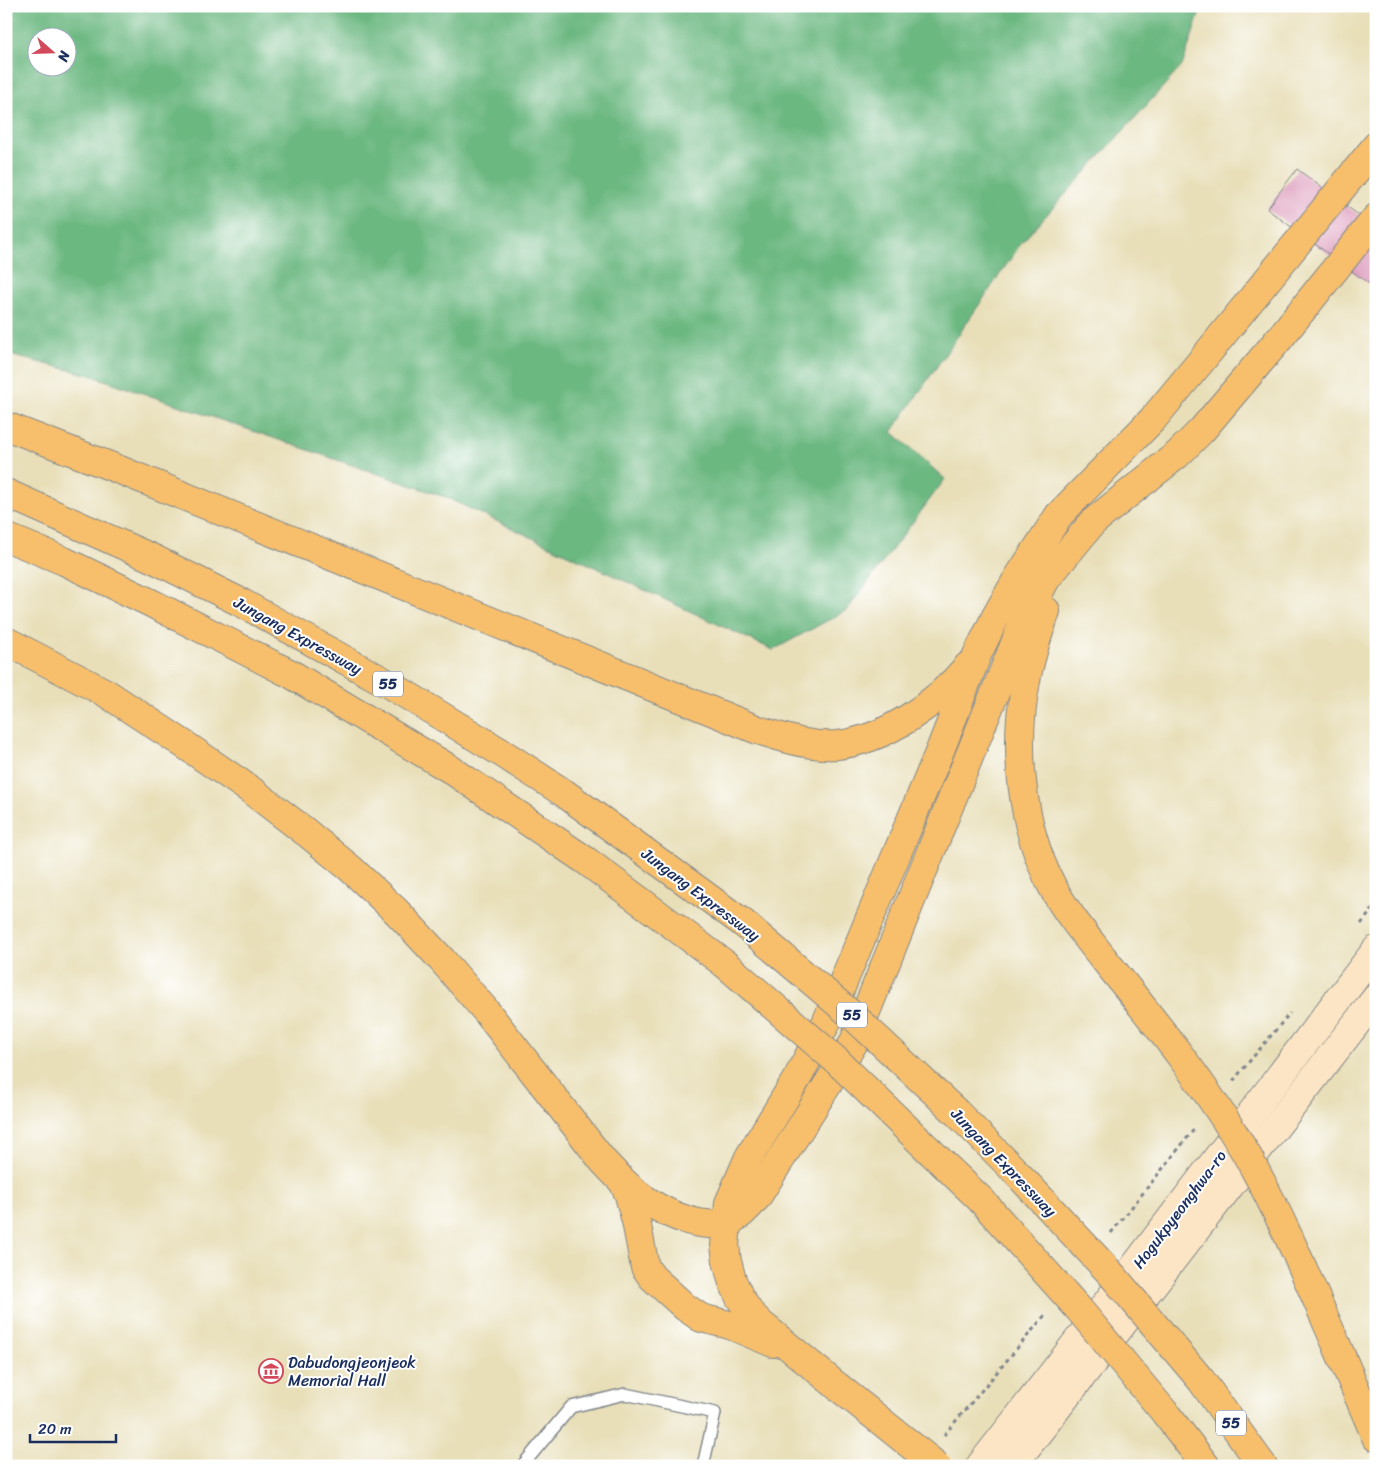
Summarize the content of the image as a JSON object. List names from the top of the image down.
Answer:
{
  "streets": {
    "highway": ["Jungang Expressway", "55"],
    "main road": ["Hogukpyeonghwa-ro"]
  },
  "places": {
    "museum": ["Dabudongjeonjeok Memorial Hall"]
  },
  "scale_bar": "20 m",
  "north": "right"
}
